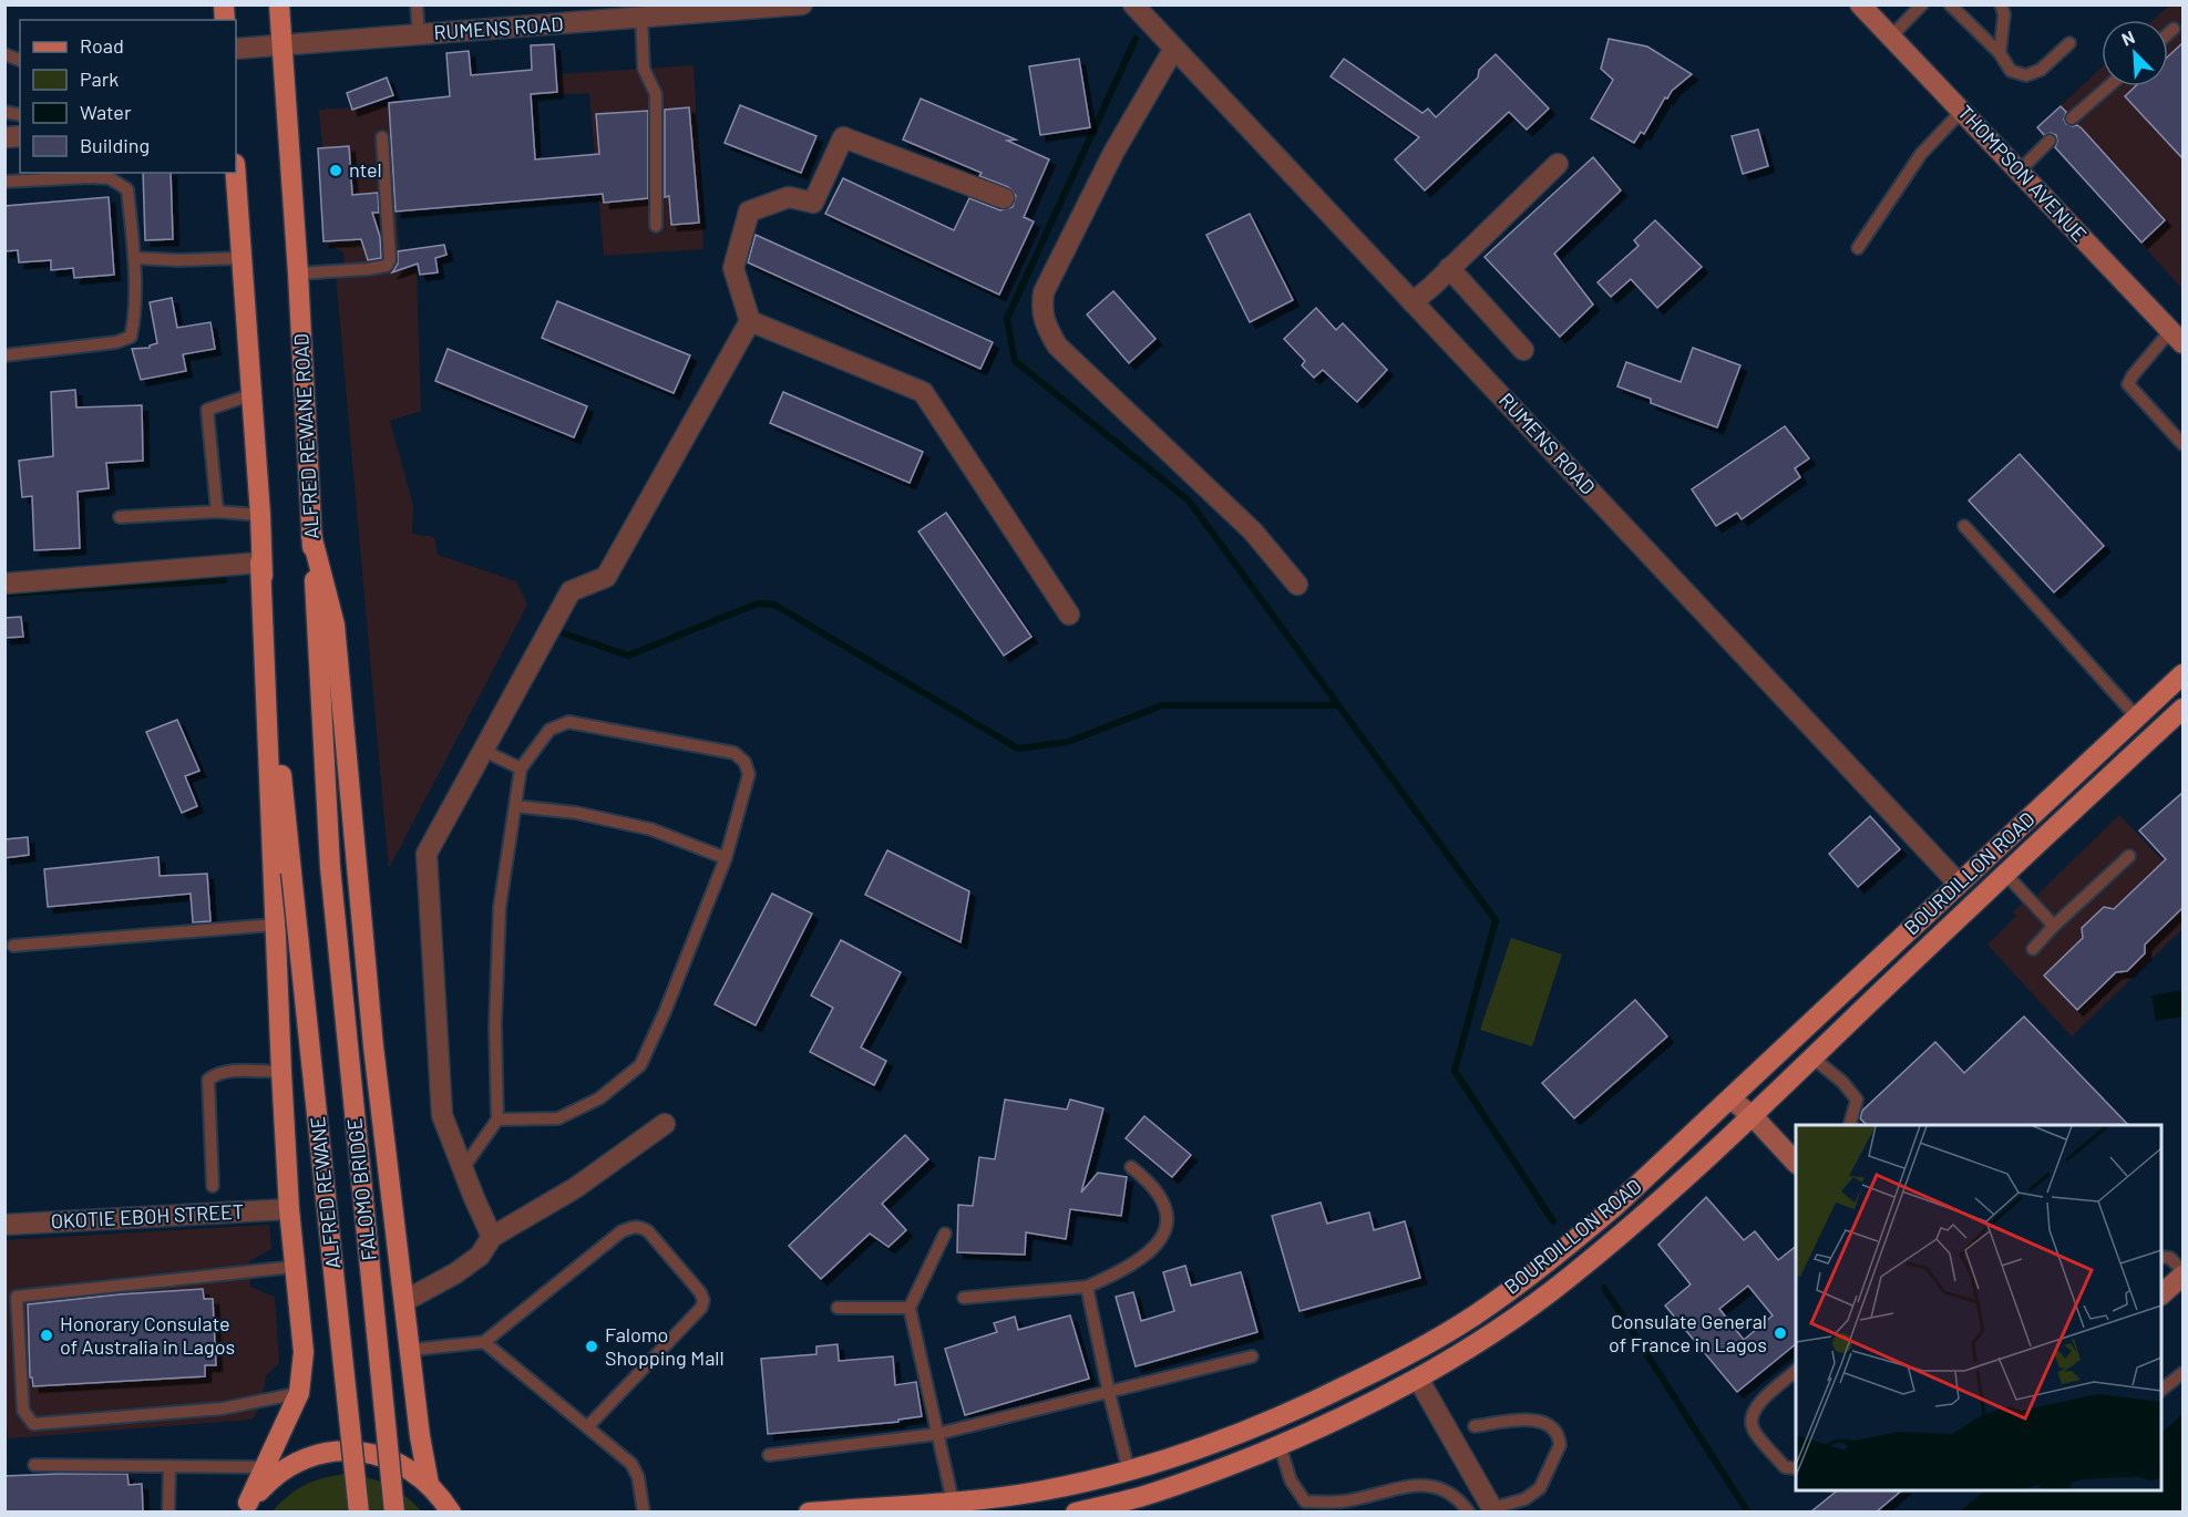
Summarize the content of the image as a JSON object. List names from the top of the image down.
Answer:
{
  "streets": {
    "main road": [
      "ALFRED REWANE ROAD",
      "BOURDILLON ROAD",
      "FALOMO BRIDGE",
      "ALFRED REWANE"
    ],
    "street": ["RUMENS ROAD", "THOMPSON AVENUE", "OKOTIE EBOH STREET"]
  },
  "crossings": [
    ["RUMENS ROAD", "ALFRED REWANE ROAD"],
    ["RUMENS ROAD", "BOURDILLON ROAD"],
    ["ALFRED REWANE ROAD", "FALOMO BRIDGE"]
  ],
  "places": [
    "ntel",
    "Consulate General of France in Lagos",
    "Honorary Consulate of Australia in Lagos",
    "Falomo Shopping Mall"
  ],
  "legend": [
    "Road",
    "Park",
    "Water",
    "Building"
  ],
  "north": "top left"
}
